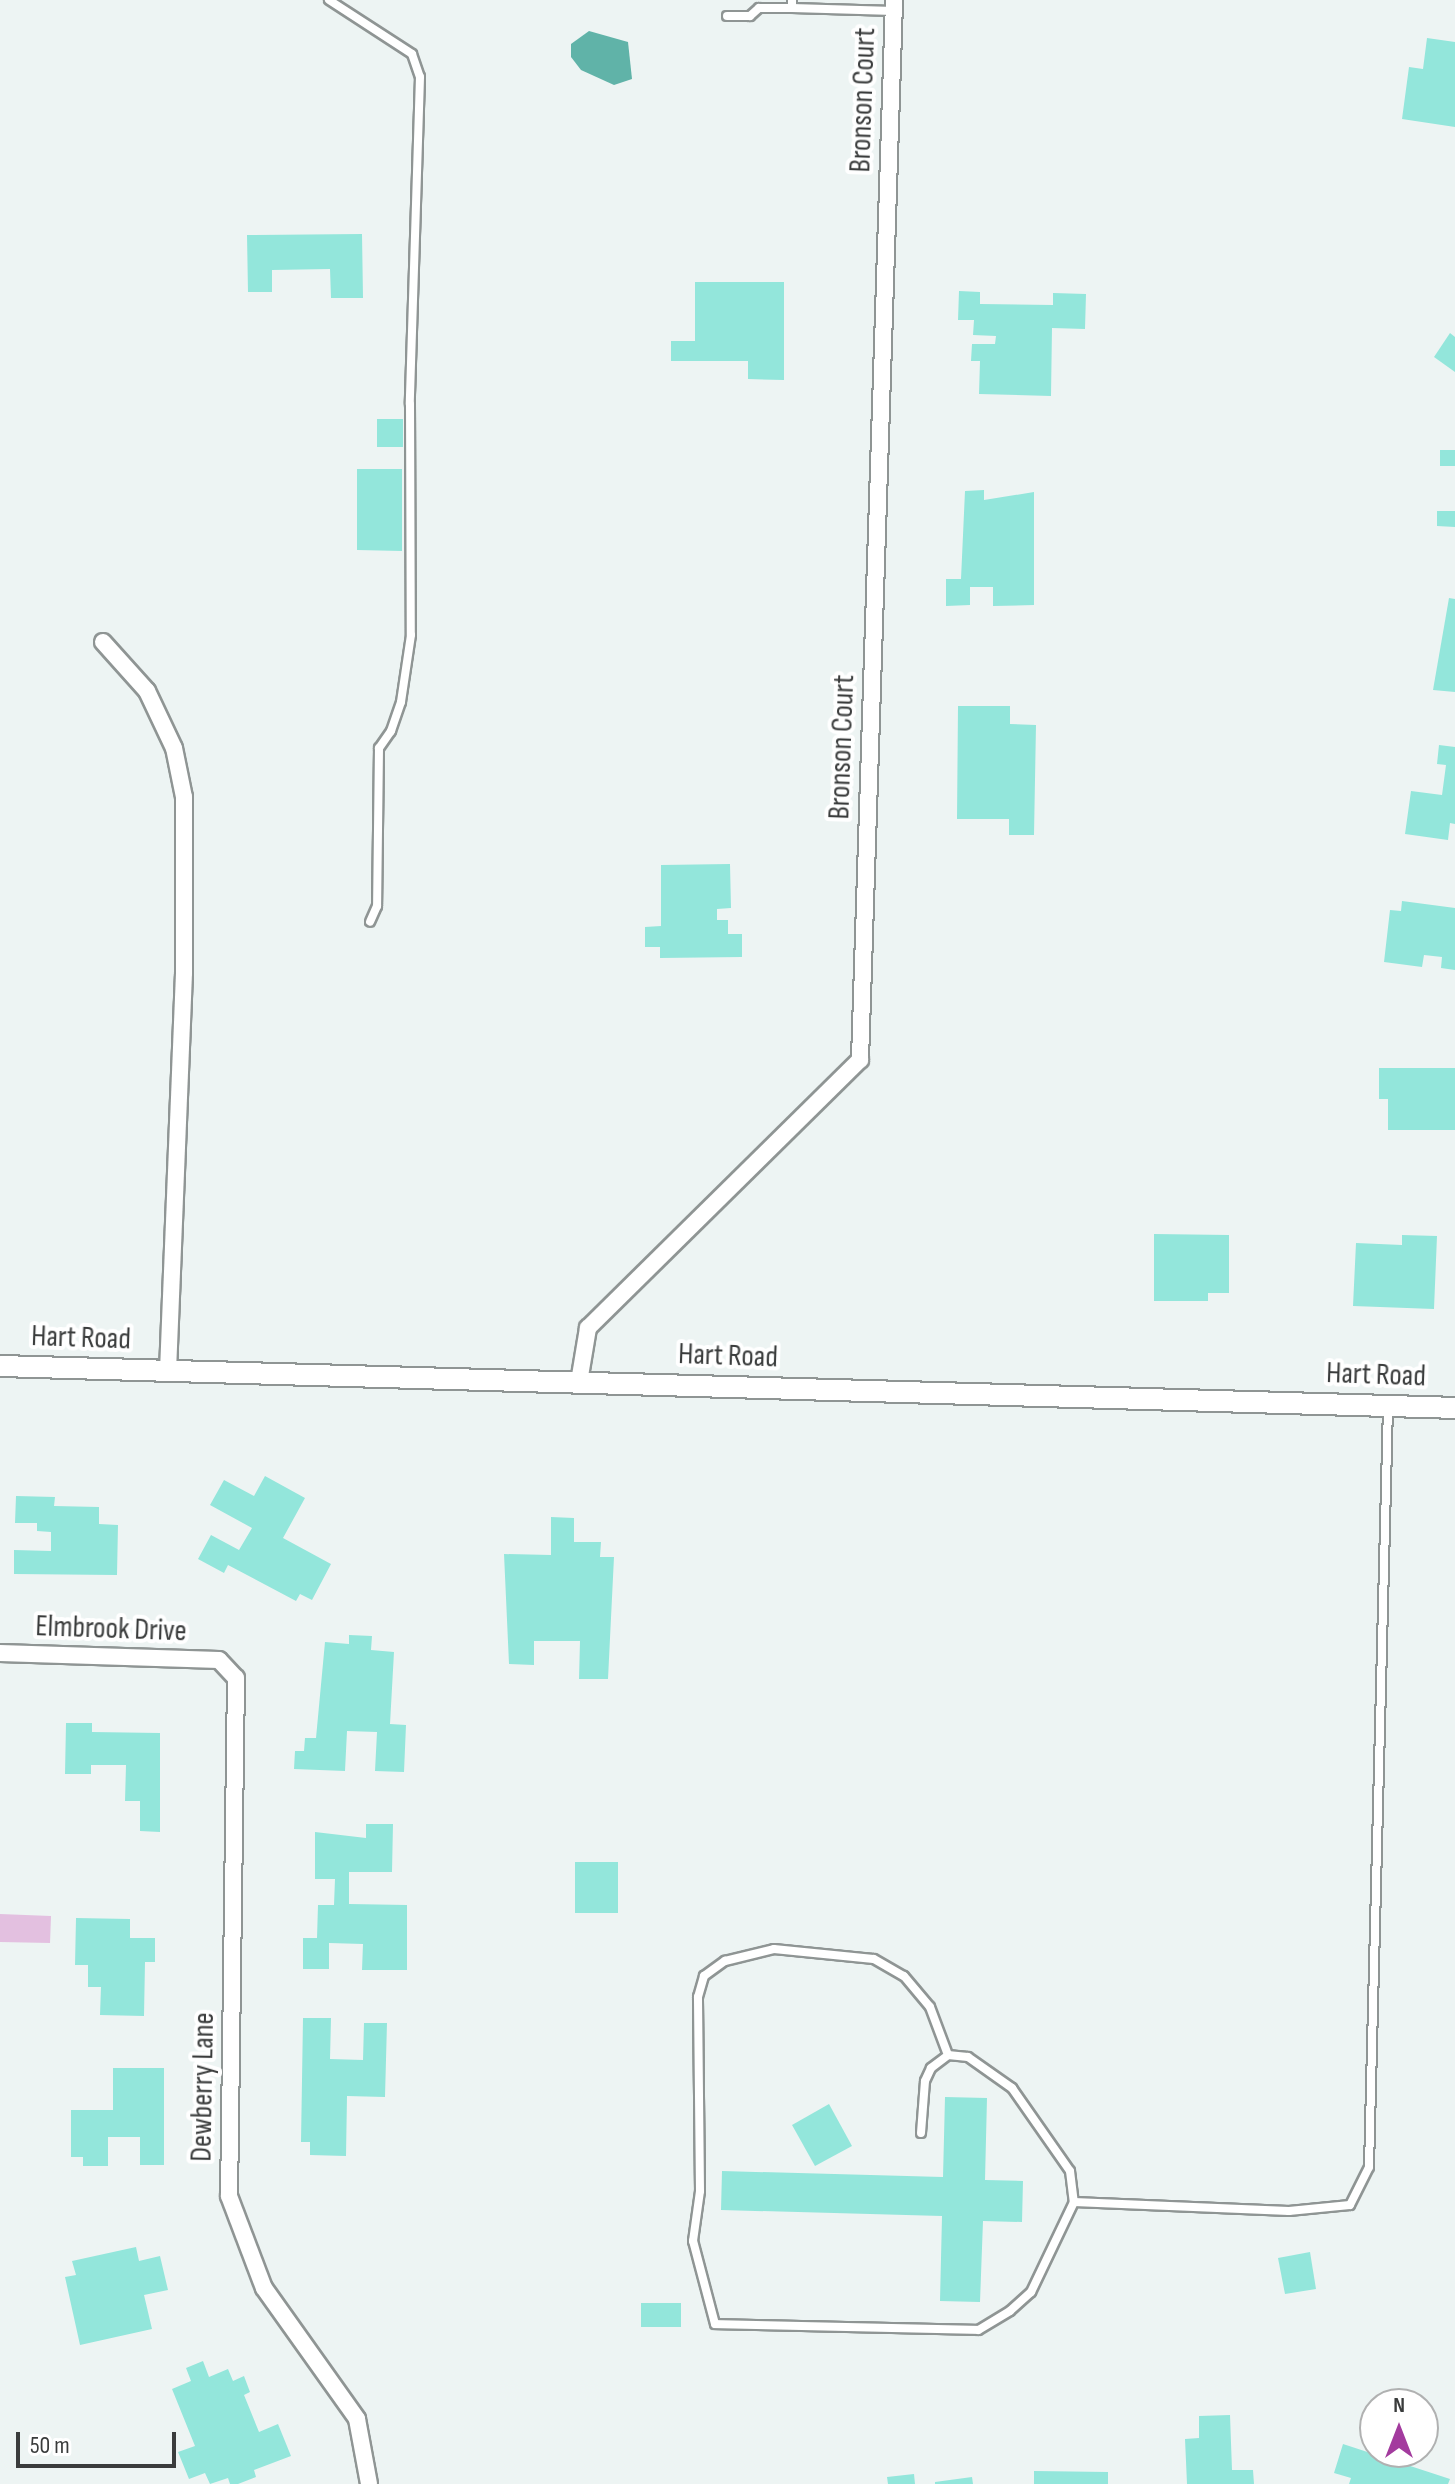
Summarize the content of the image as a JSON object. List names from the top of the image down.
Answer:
{
  "streets": {
    "street": [
      "Bronson Court",
      "Hart Road",
      "Elmbrook Drive",
      "Dewberry Lane"
    ]
  },
  "crossings": [
    ["Bronson Court", "Hart Road"],
    ["Elmbrook Drive", "Dewberry Lane"]
  ],
  "scale_bar": "50 m",
  "north": "top"
}
